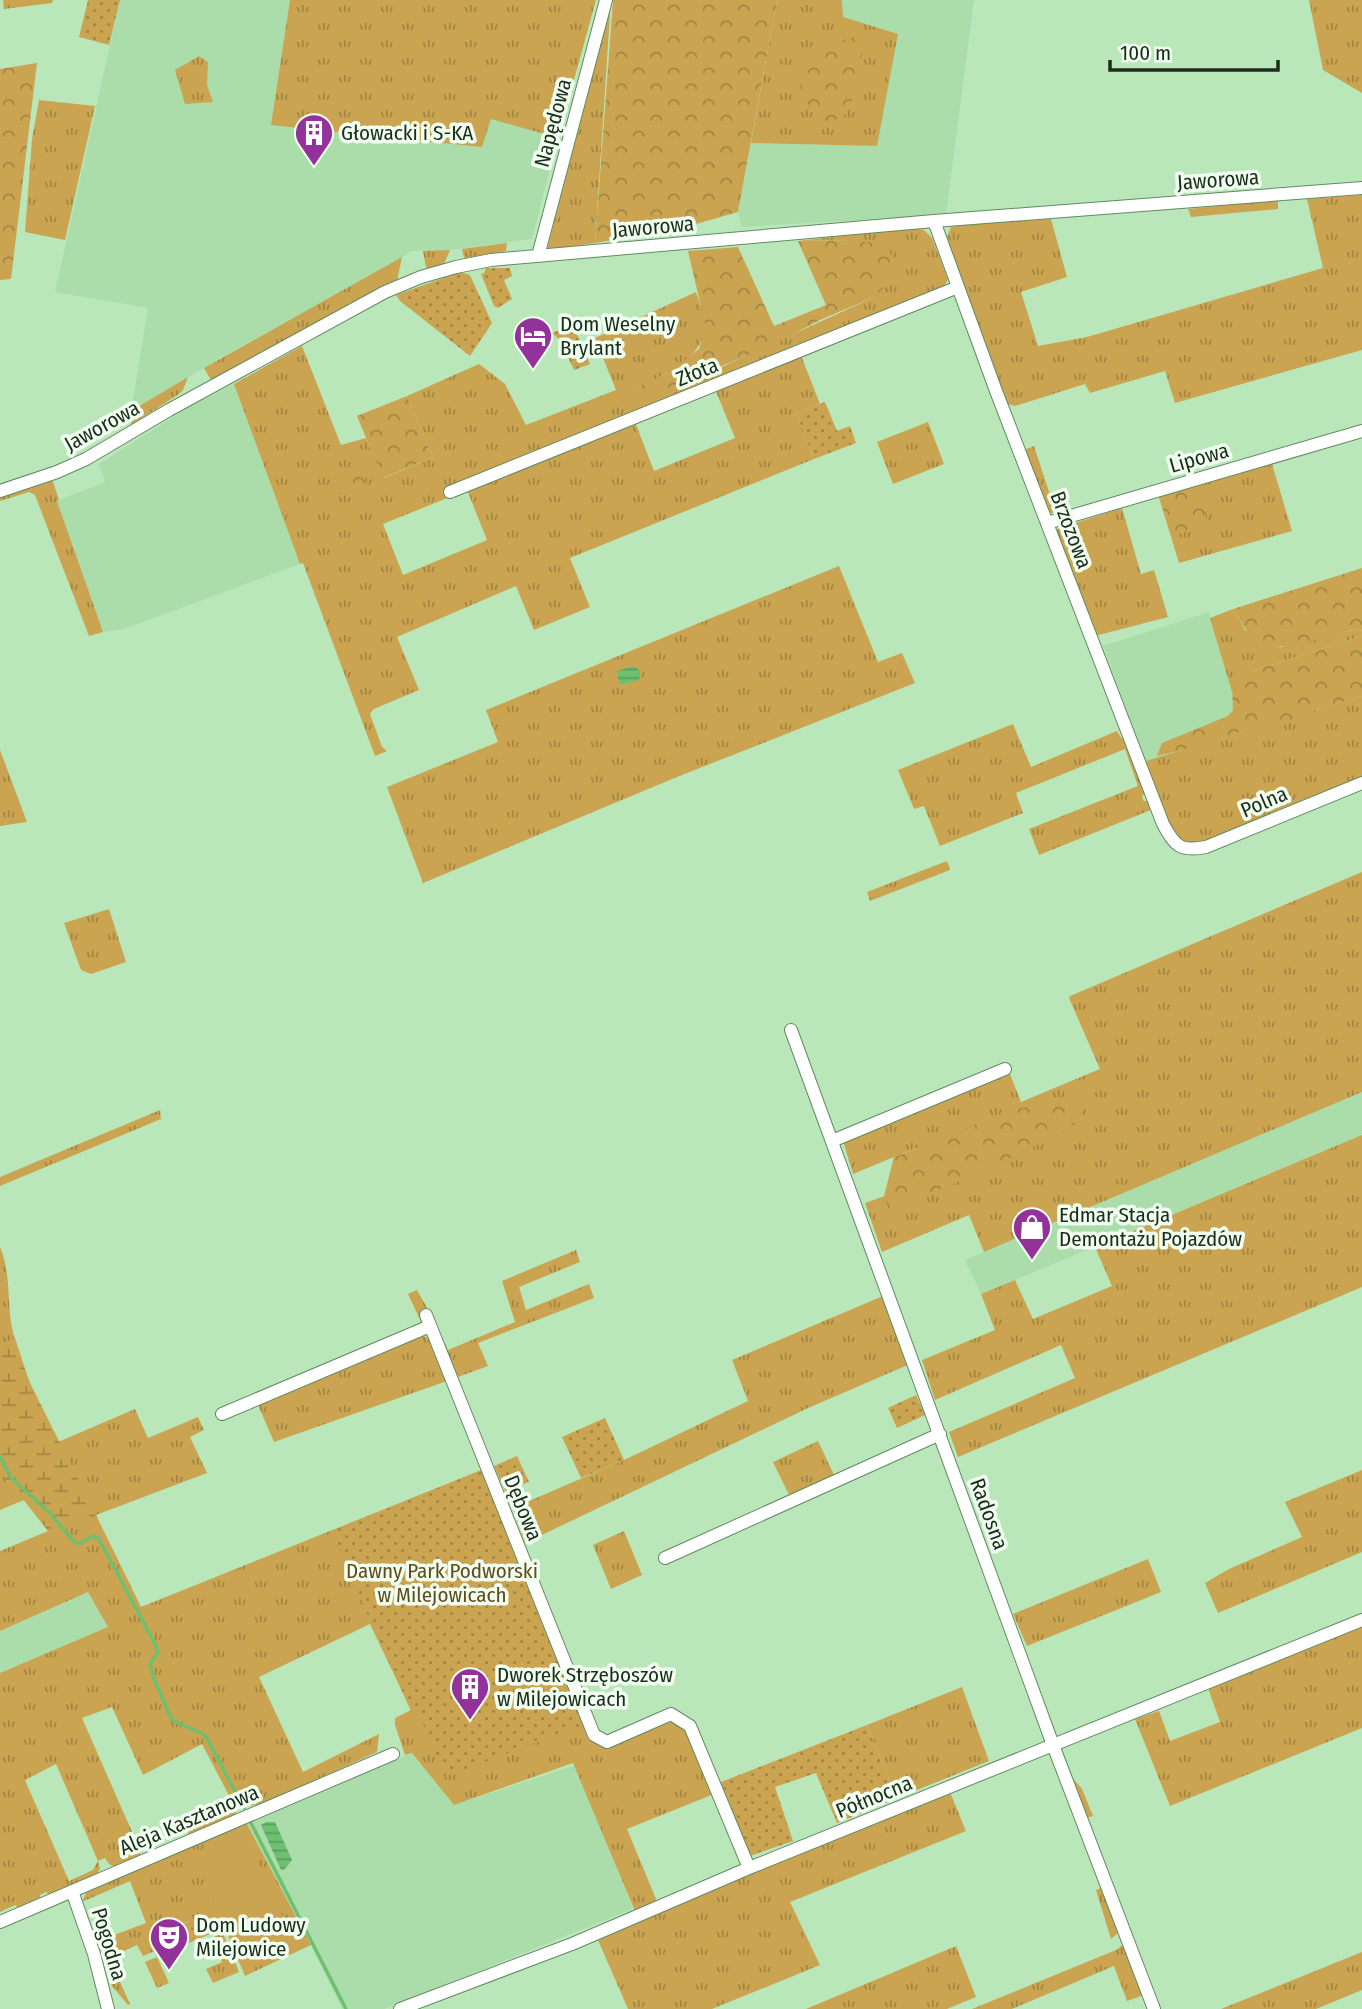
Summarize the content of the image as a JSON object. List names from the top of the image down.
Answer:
{
  "streets": {
    "street": [
      "Napędowa",
      "Jaworowa",
      "Złota",
      "Lipowa",
      "Brzozowa",
      "Polna",
      "Dębowa",
      "Radosna",
      "Północna",
      "Aleja Kasztanowa",
      "Pogodna"
    ]
  },
  "crossings": [
    ["Napędowa", "Jaworowa"],
    ["Jaworowa", "Brzozowa"],
    ["Złota", "Brzozowa"],
    ["Lipowa", "Brzozowa"],
    ["Brzozowa", "Polna"],
    ["Dębowa", "Północna"],
    ["Radosna", "Północna"],
    ["Aleja Kasztanowa", "Pogodna"]
  ],
  "parks": ["Dawny Park Podworski w Milejowicach"],
  "places": {
    "building": ["Głowacki i S-KA", "Dworek Strzęboszów w Milejowicach"],
    "hotel": ["Dom Weselny Brylant"],
    "shop": ["Edmar Stacja Demontażu Pojazdów"],
    "theatre": ["Dom Ludowy Milejowice"]
  },
  "scale_bar": "100 m"
}
